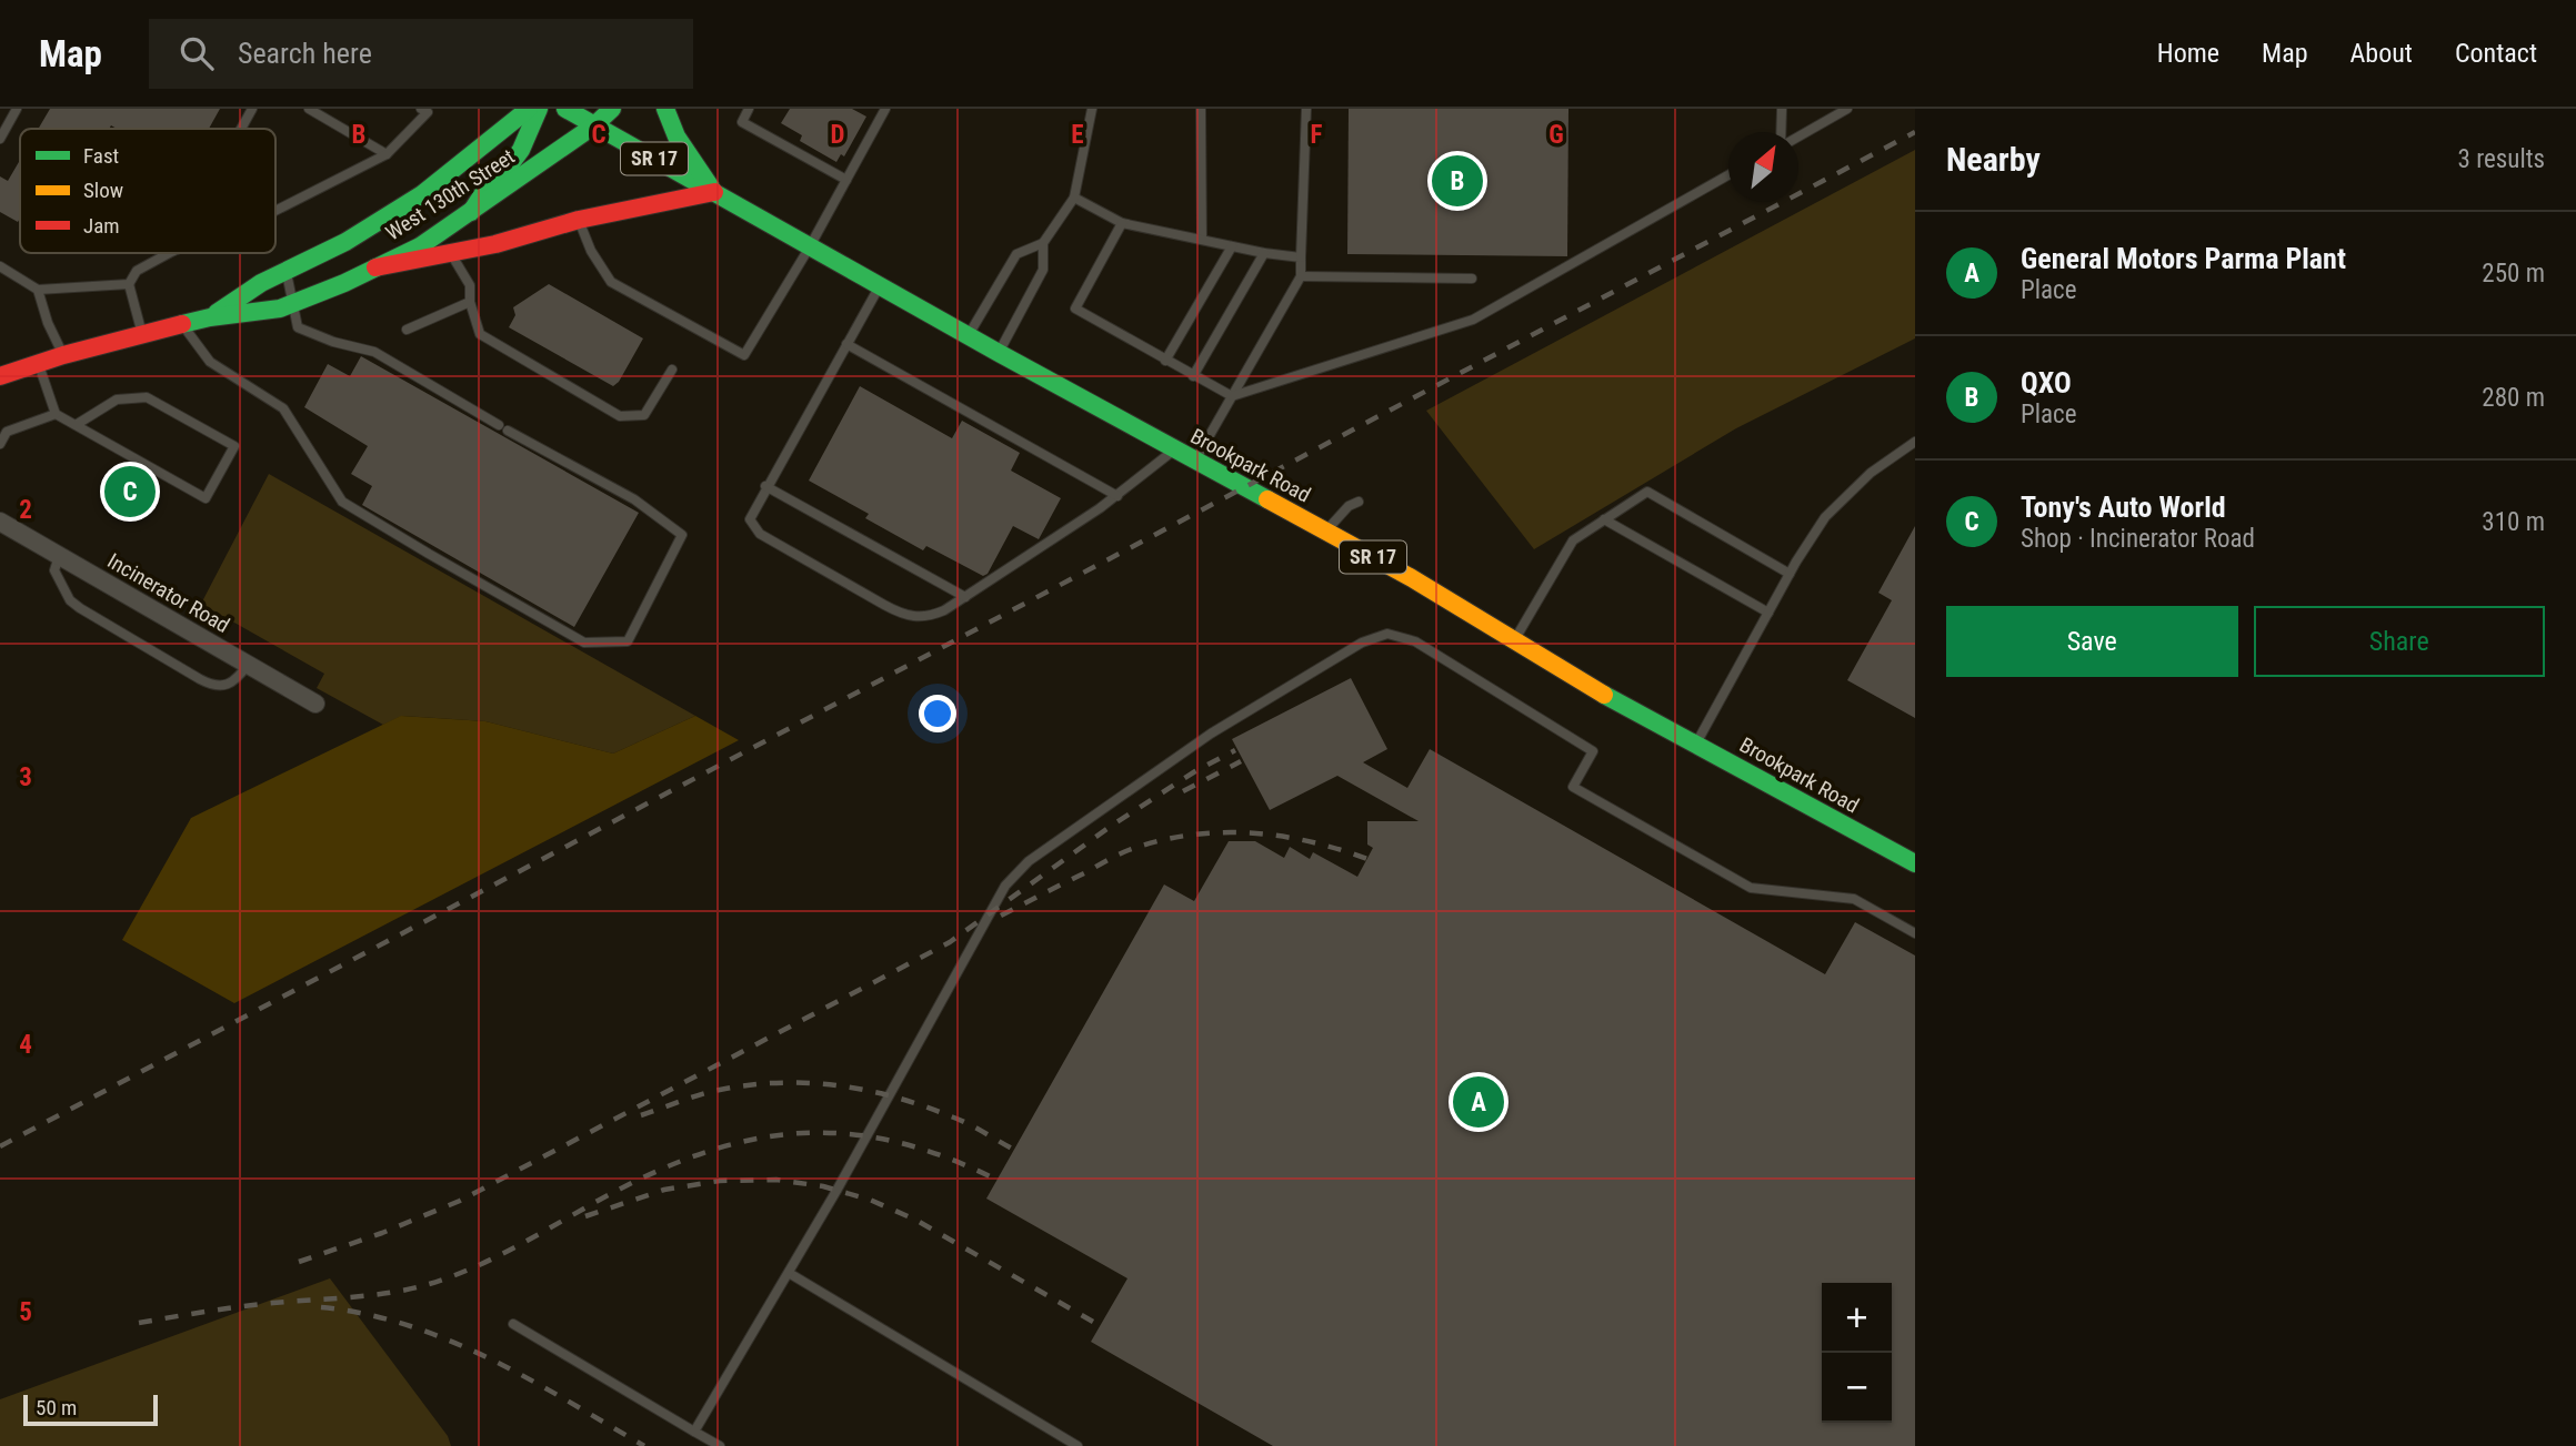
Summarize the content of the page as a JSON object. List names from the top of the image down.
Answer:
{
  "streets": {
    "main road": ["SR 17", "West 130th Street", "Brookpark Road"],
    "street": ["Incinerator Road"]
  },
  "crossings": [
    ["West 130th Street", "Brookpark Road"]
  ],
  "legend": ["Fast", "Slow", "Jam"],
  "scale_bar": "50 m",
  "north": "top right",
  "page": {
    "header": "Map",
    "search": "Search here",
    "nav": [
      "Home",
      "Map",
      "About",
      "Contact"
    ],
    "heading": ["Nearby", "3 results"],
    "pins": ["B", "C", "A"],
    "list": [
      {
        "mark": "A",
        "name": "General Motors Parma Plant",
        "note": "Place",
        "value": "250 m"
      },
      {
        "mark": "B",
        "name": "QXO",
        "note": "Place",
        "value": "280 m"
      },
      {
        "mark": "C",
        "name": "Tony's Auto World",
        "note": "Shop · Incinerator Road",
        "value": "310 m"
      }
    ],
    "buttons": ["Save", "Share"],
    "map_buttons": ["+", "−"],
    "scale": "50 m"
  },
  "grid": {
    "columns": [
      "B",
      "C",
      "D",
      "E",
      "F",
      "G"
    ],
    "rows": [
      "2",
      "3",
      "4",
      "5"
    ]
  }
}
